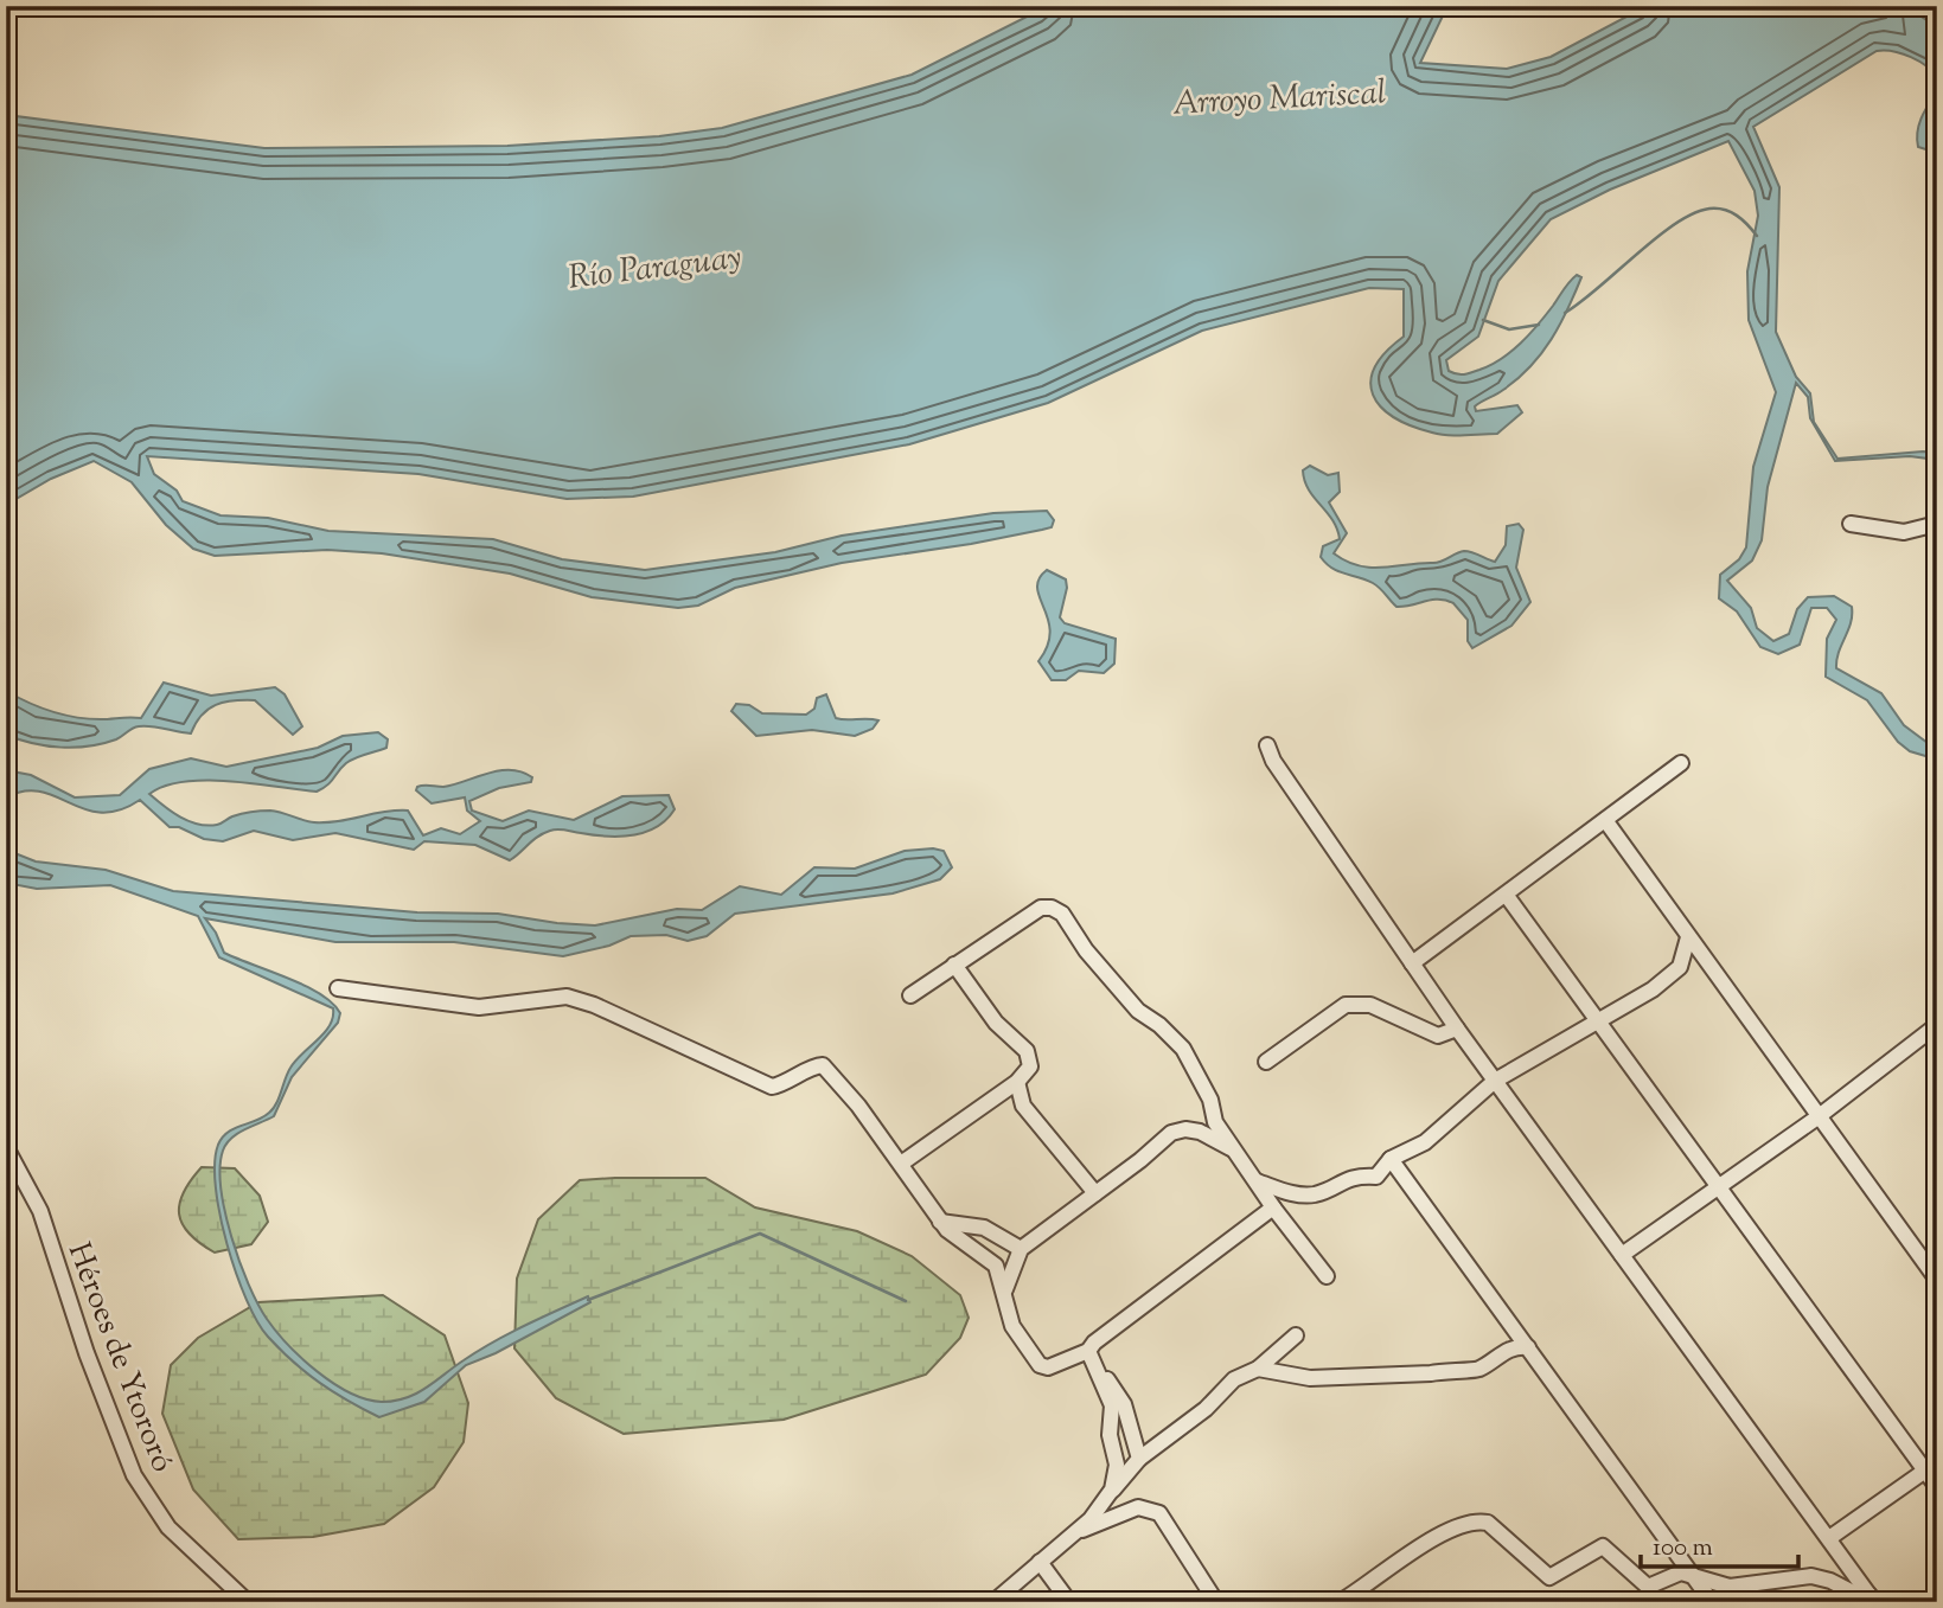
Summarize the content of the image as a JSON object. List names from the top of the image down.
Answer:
{
  "streets": {
    "street": ["Héroes de Ytororó"]
  },
  "water": ["Arroyo Mariscal", "Río Paraguay"],
  "scale_bar": "100 m"
}
